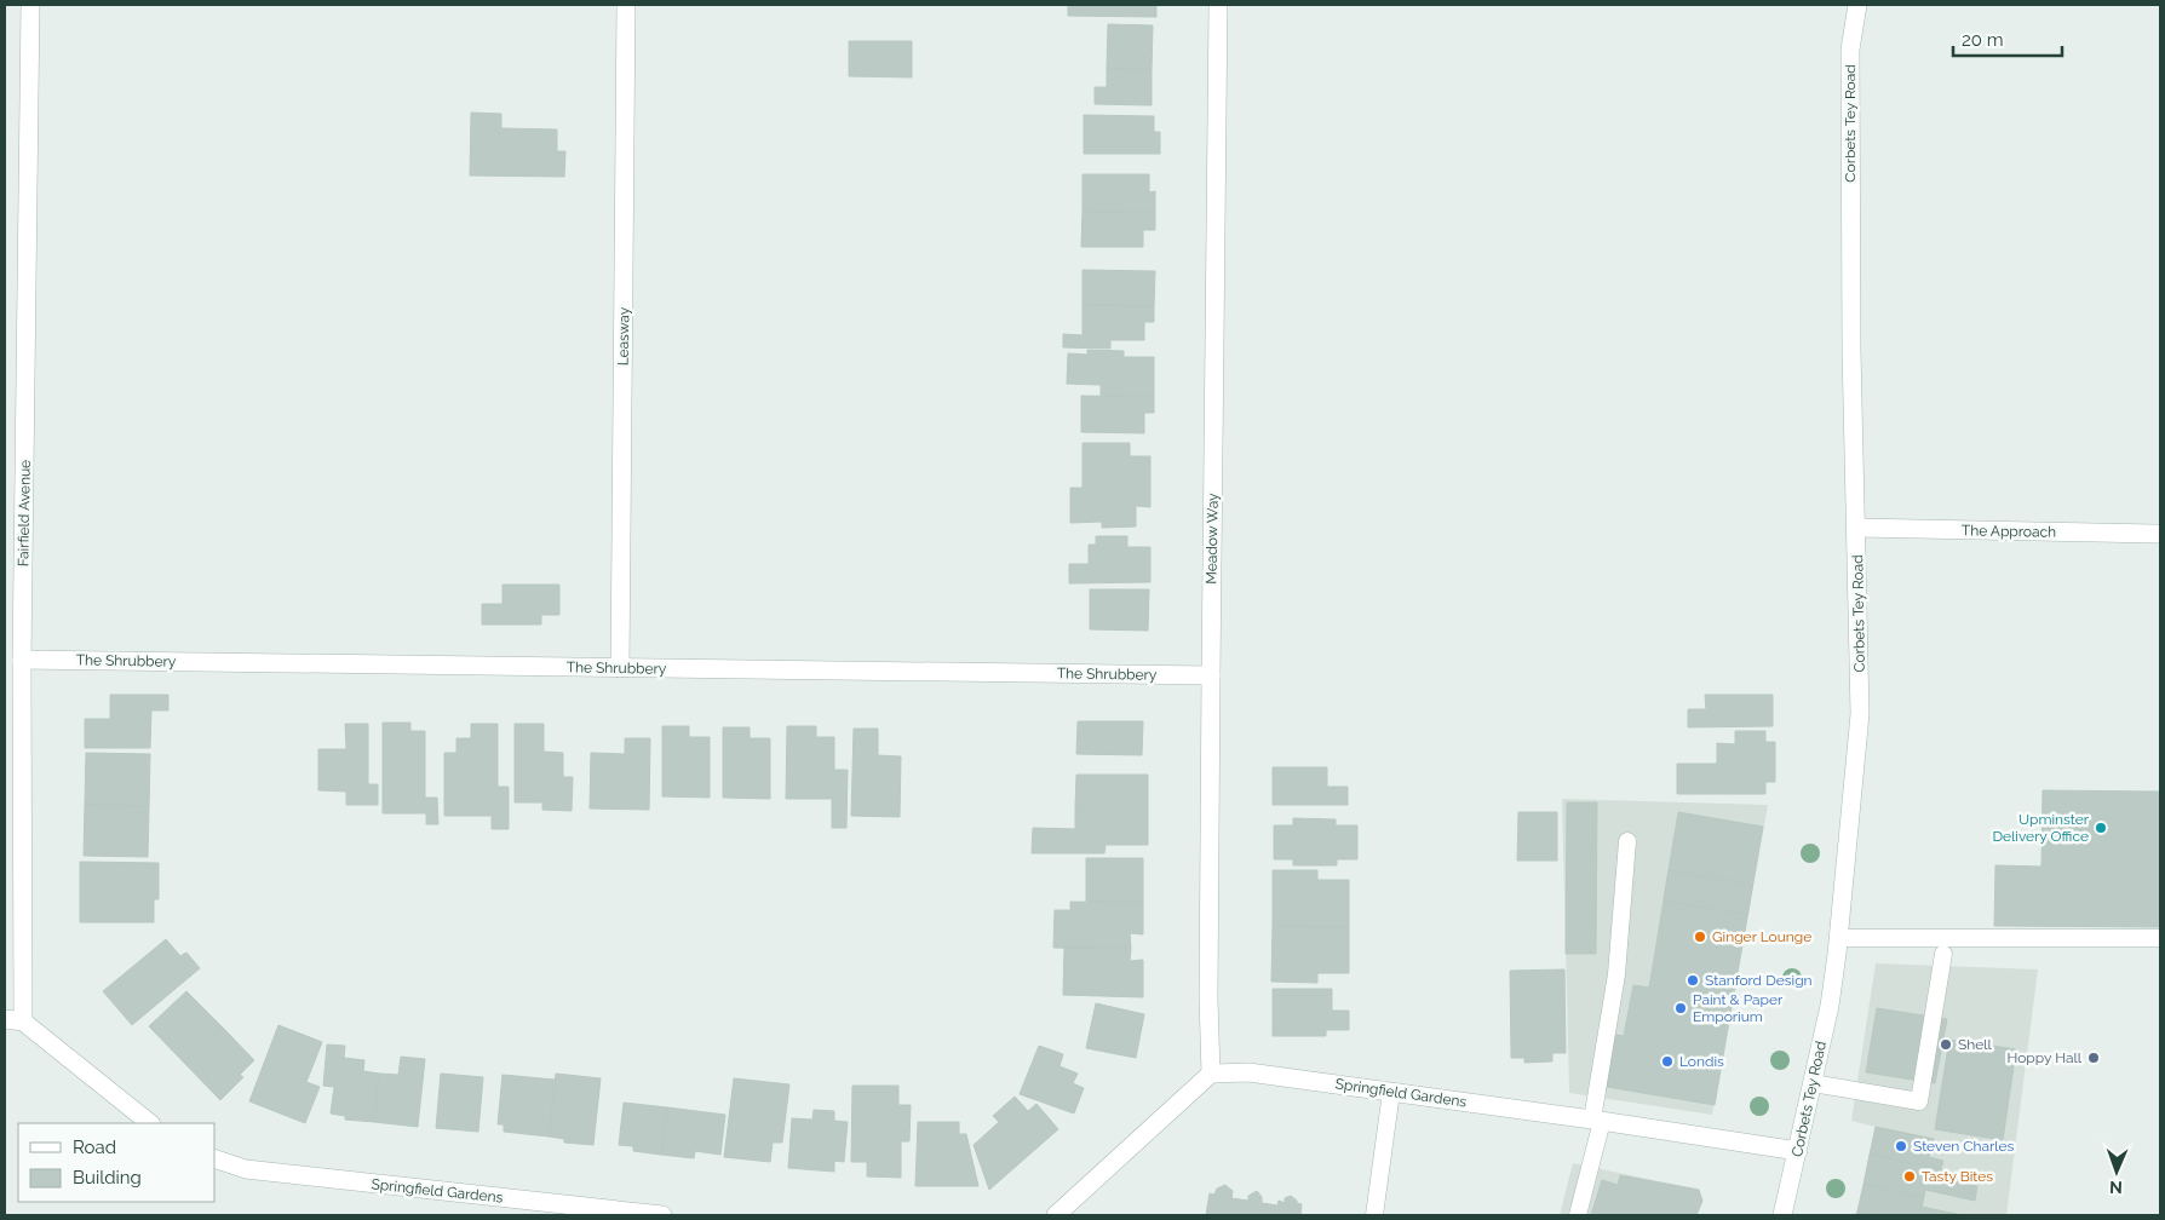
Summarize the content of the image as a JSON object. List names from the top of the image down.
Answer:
{
  "streets": {
    "street": [
      "Corbets Tey Road",
      "Leasway",
      "Fairfield Avenue",
      "The Approach",
      "Meadow Way",
      "The Shrubbery",
      "Springfield Gardens"
    ]
  },
  "crossings": [
    ["Corbets Tey Road", "The Approach"],
    ["Corbets Tey Road", "Springfield Gardens"],
    ["Leasway", "The Shrubbery"],
    ["Fairfield Avenue", "The Shrubbery"],
    ["Meadow Way", "The Shrubbery"],
    ["Meadow Way", "Springfield Gardens"]
  ],
  "places": [
    "Upminster Delivery Office",
    "Ginger Lounge",
    "Stanford Design",
    "Paint & Paper Emporium",
    "Shell",
    "Hoppy Hall",
    "Londis",
    "Steven Charles",
    "Tasty Bites"
  ],
  "legend": ["Road", "Building"],
  "scale_bar": "20 m",
  "north": "bottom"
}
